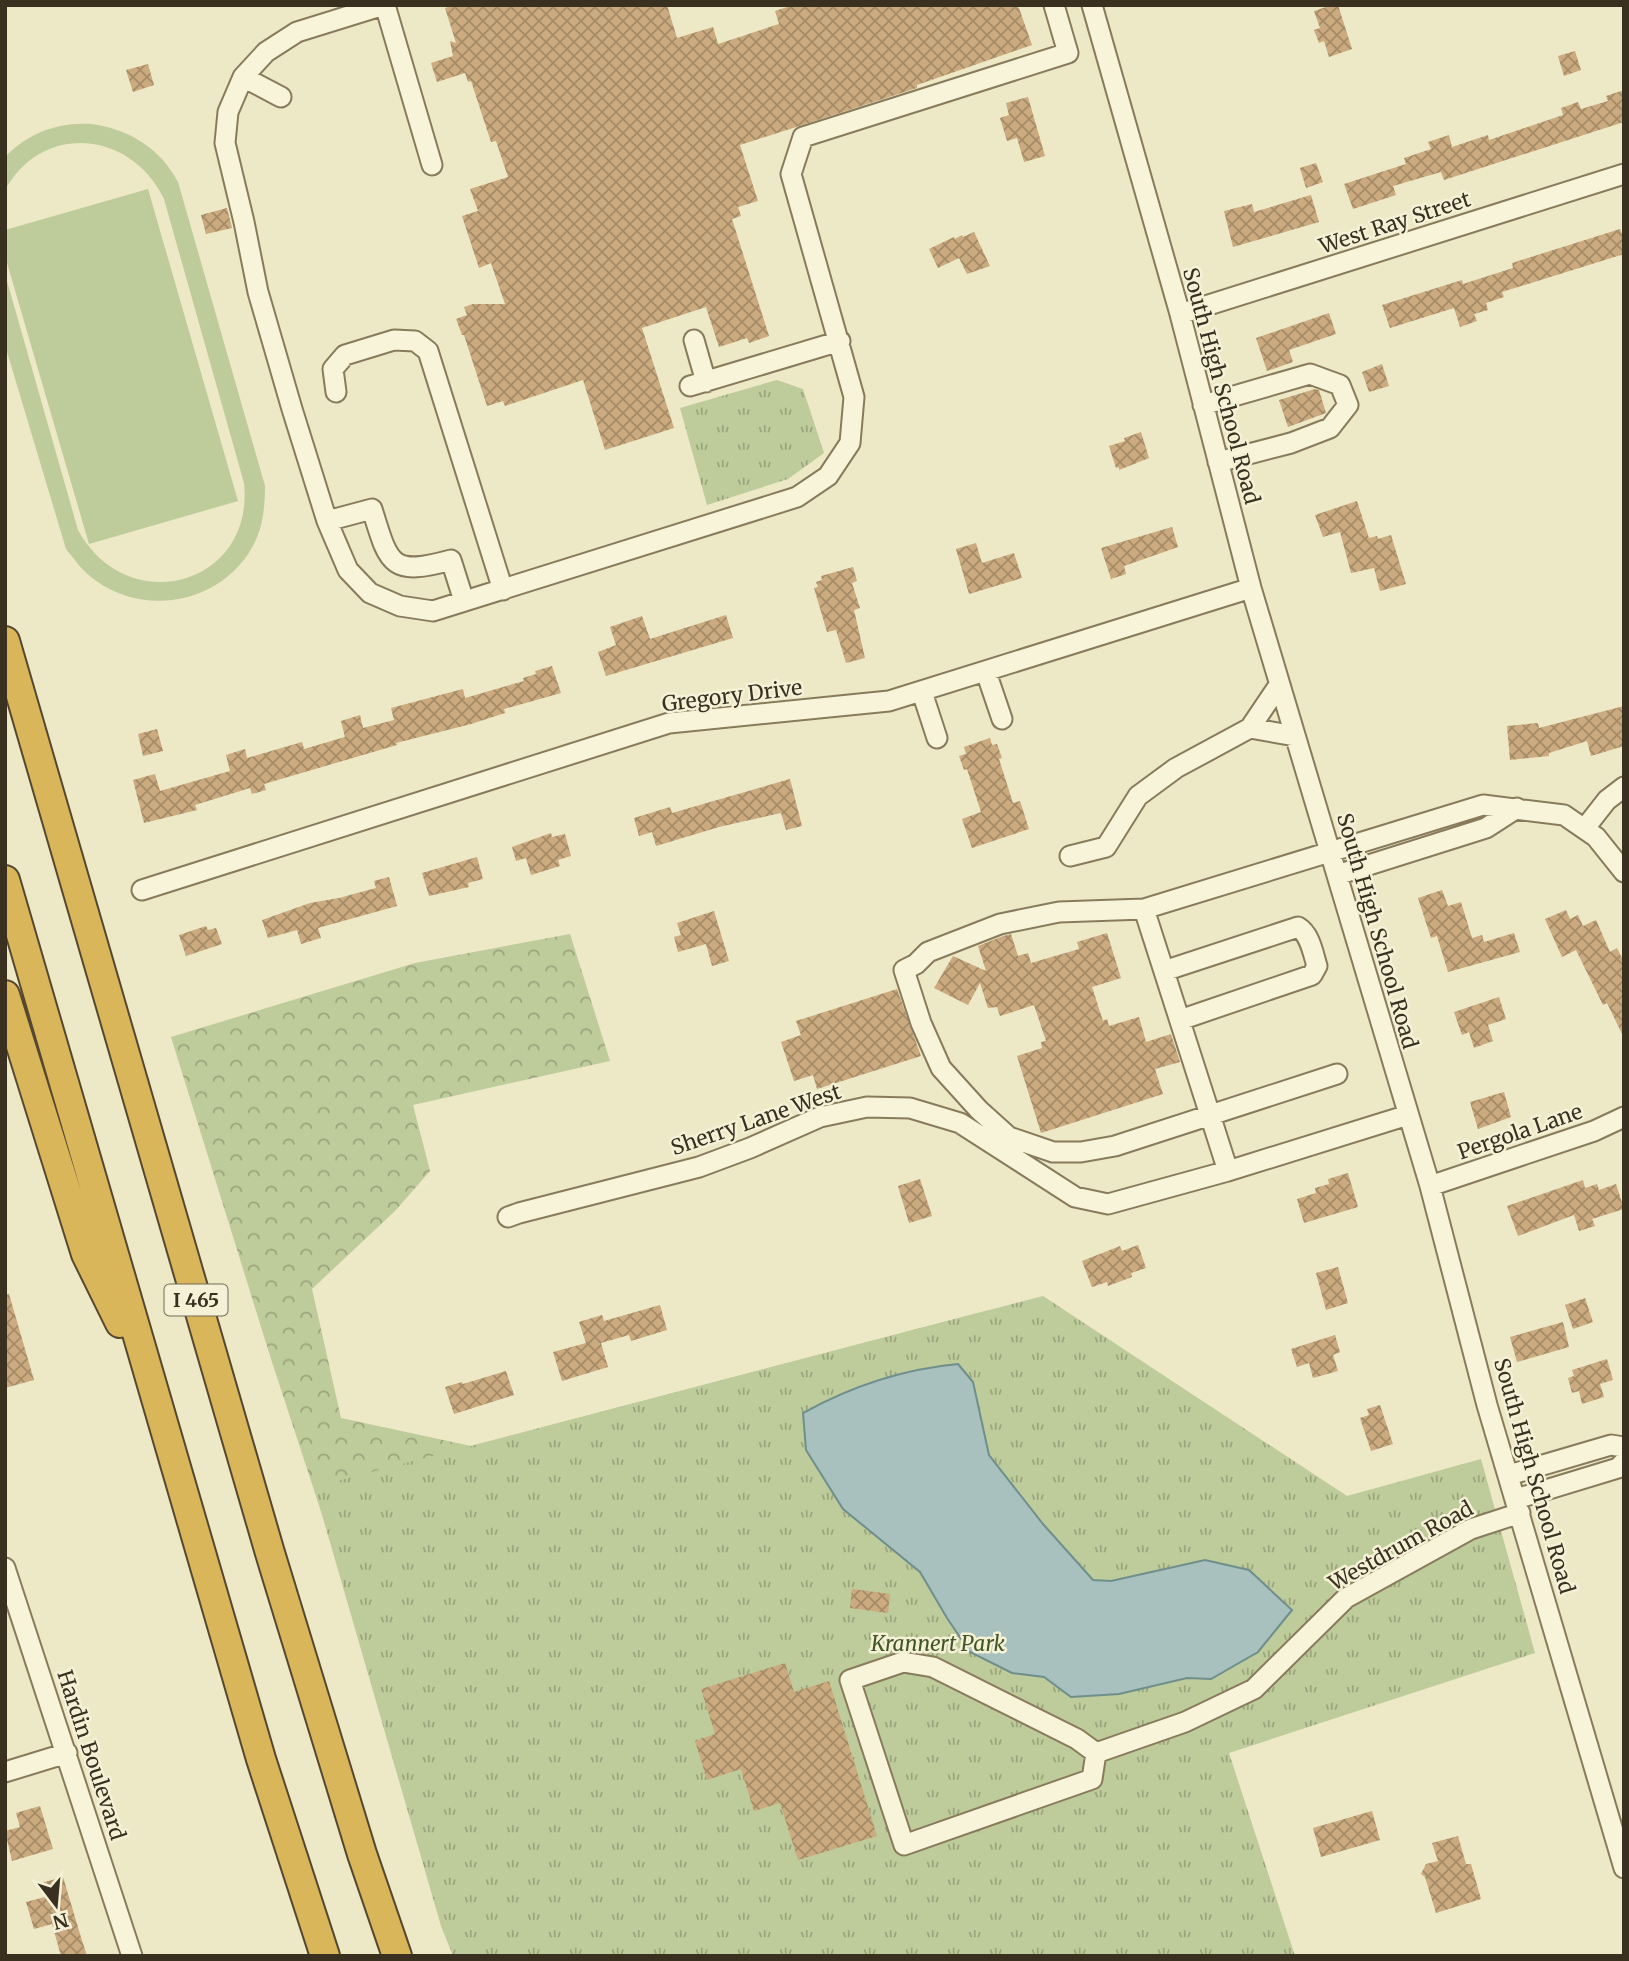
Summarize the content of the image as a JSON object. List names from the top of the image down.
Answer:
{
  "streets": {
    "highway": ["I 465"],
    "street": [
      "West Ray Street",
      "South High School Road",
      "Gregory Drive",
      "Sherry Lane West",
      "Pergola Lane",
      "Westdrum Road",
      "Hardin Boulevard"
    ]
  },
  "crossings": [
    ["West Ray Street", "South High School Road"],
    ["South High School Road", "Gregory Drive"],
    ["South High School Road", "Sherry Lane West"],
    ["South High School Road", "Pergola Lane"],
    ["South High School Road", "Westdrum Road"]
  ],
  "parks": ["Krannert Park"],
  "north": "bottom"
}
